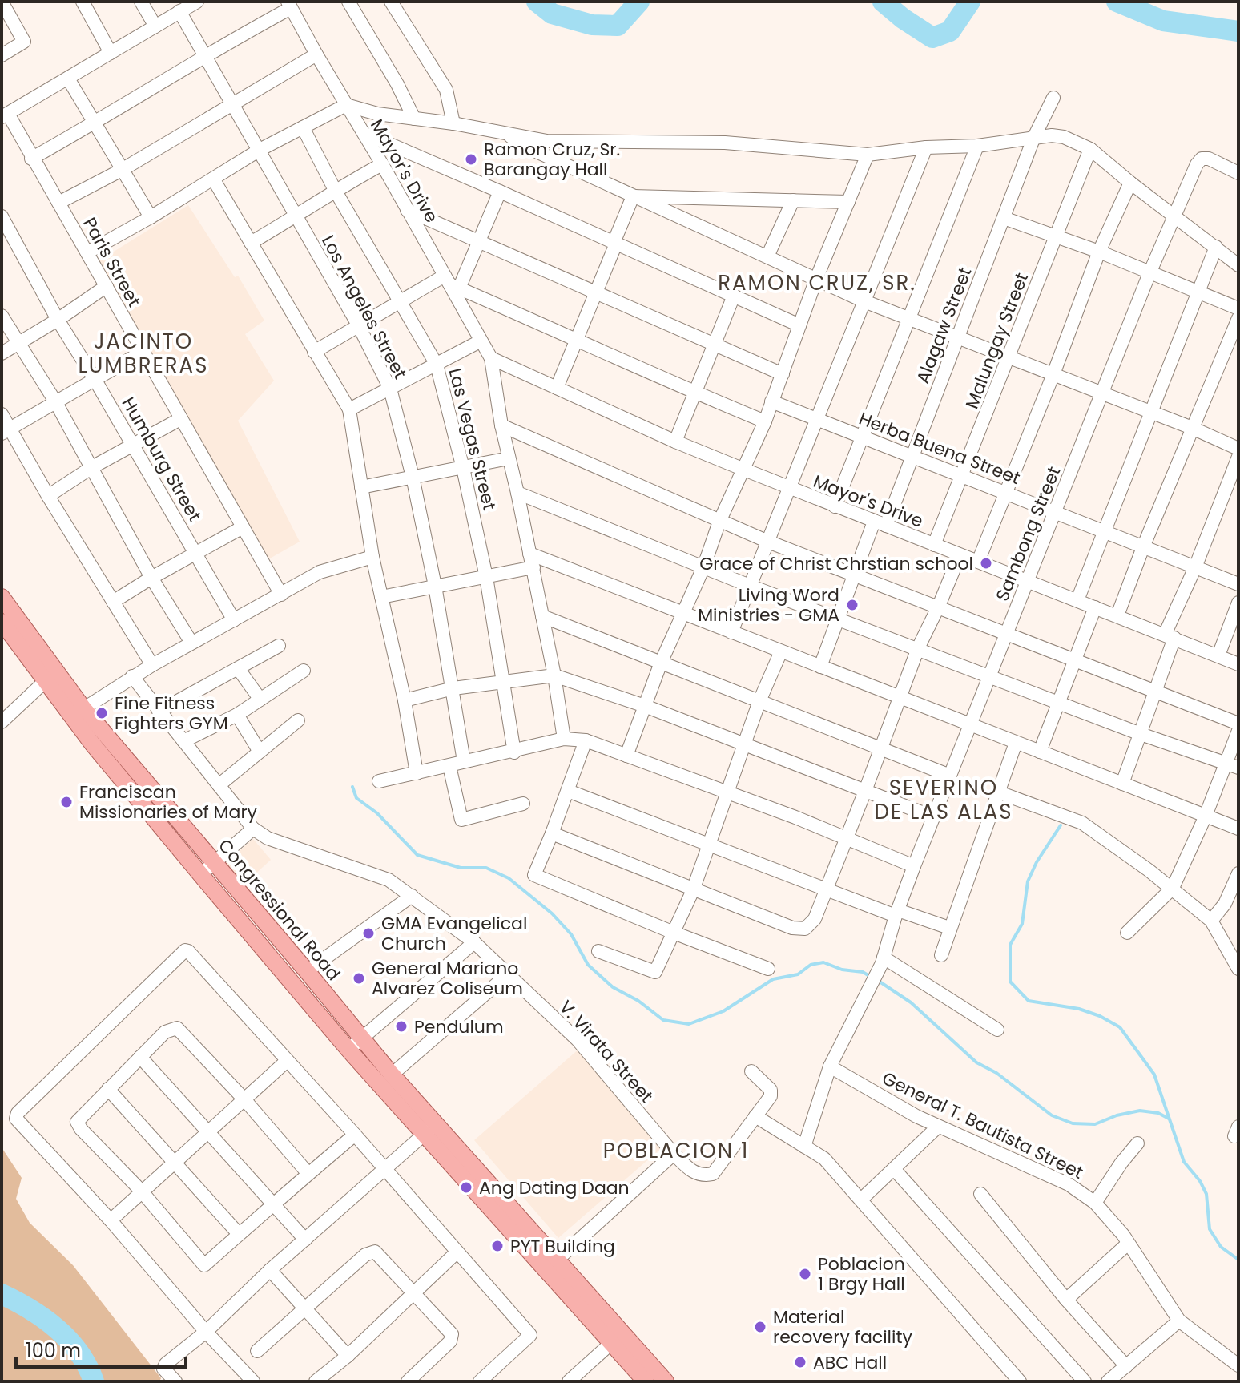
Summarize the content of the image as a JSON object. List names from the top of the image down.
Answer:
{
  "streets": {
    "main road": ["Congressional Road"],
    "street": [
      "Mayor's Drive",
      "Paris Street",
      "Los Angeles Street",
      "Alagaw Street",
      "Malungay Street",
      "Las Vegas Street",
      "Herba Buena Street",
      "Humburg Street",
      "Sambong Street",
      "V. Virata Street",
      "General T. Bautista Street"
    ]
  },
  "crossings": [
    ["Mayor's Drive", "Alagaw Street"],
    ["Mayor's Drive", "Malungay Street"],
    ["Mayor's Drive", "Sambong Street"],
    ["Alagaw Street", "Herba Buena Street"],
    ["Malungay Street", "Herba Buena Street"],
    ["Herba Buena Street", "Sambong Street"],
    ["Sambong Street", "General T. Bautista Street"]
  ],
  "districts": [
    "RAMON CRUZ, SR.",
    "JACINTO LUMBRERAS",
    "SEVERINO DE LAS ALAS",
    "POBLACION 1"
  ],
  "places": [
    "Ramon Cruz, Sr. Barangay Hall",
    "Grace of Christ Chrstian school",
    "Living Word Ministries - GMA",
    "Fine Fitness Fighters GYM",
    "Franciscan Missionaries of Mary",
    "GMA Evangelical Church",
    "General Mariano Alvarez Coliseum",
    "Pendulum",
    "Ang Dating Daan",
    "PYT Building",
    "Poblacion 1 Brgy Hall",
    "Material recovery facility",
    "ABC Hall"
  ],
  "scale_bar": "100 m"
}
